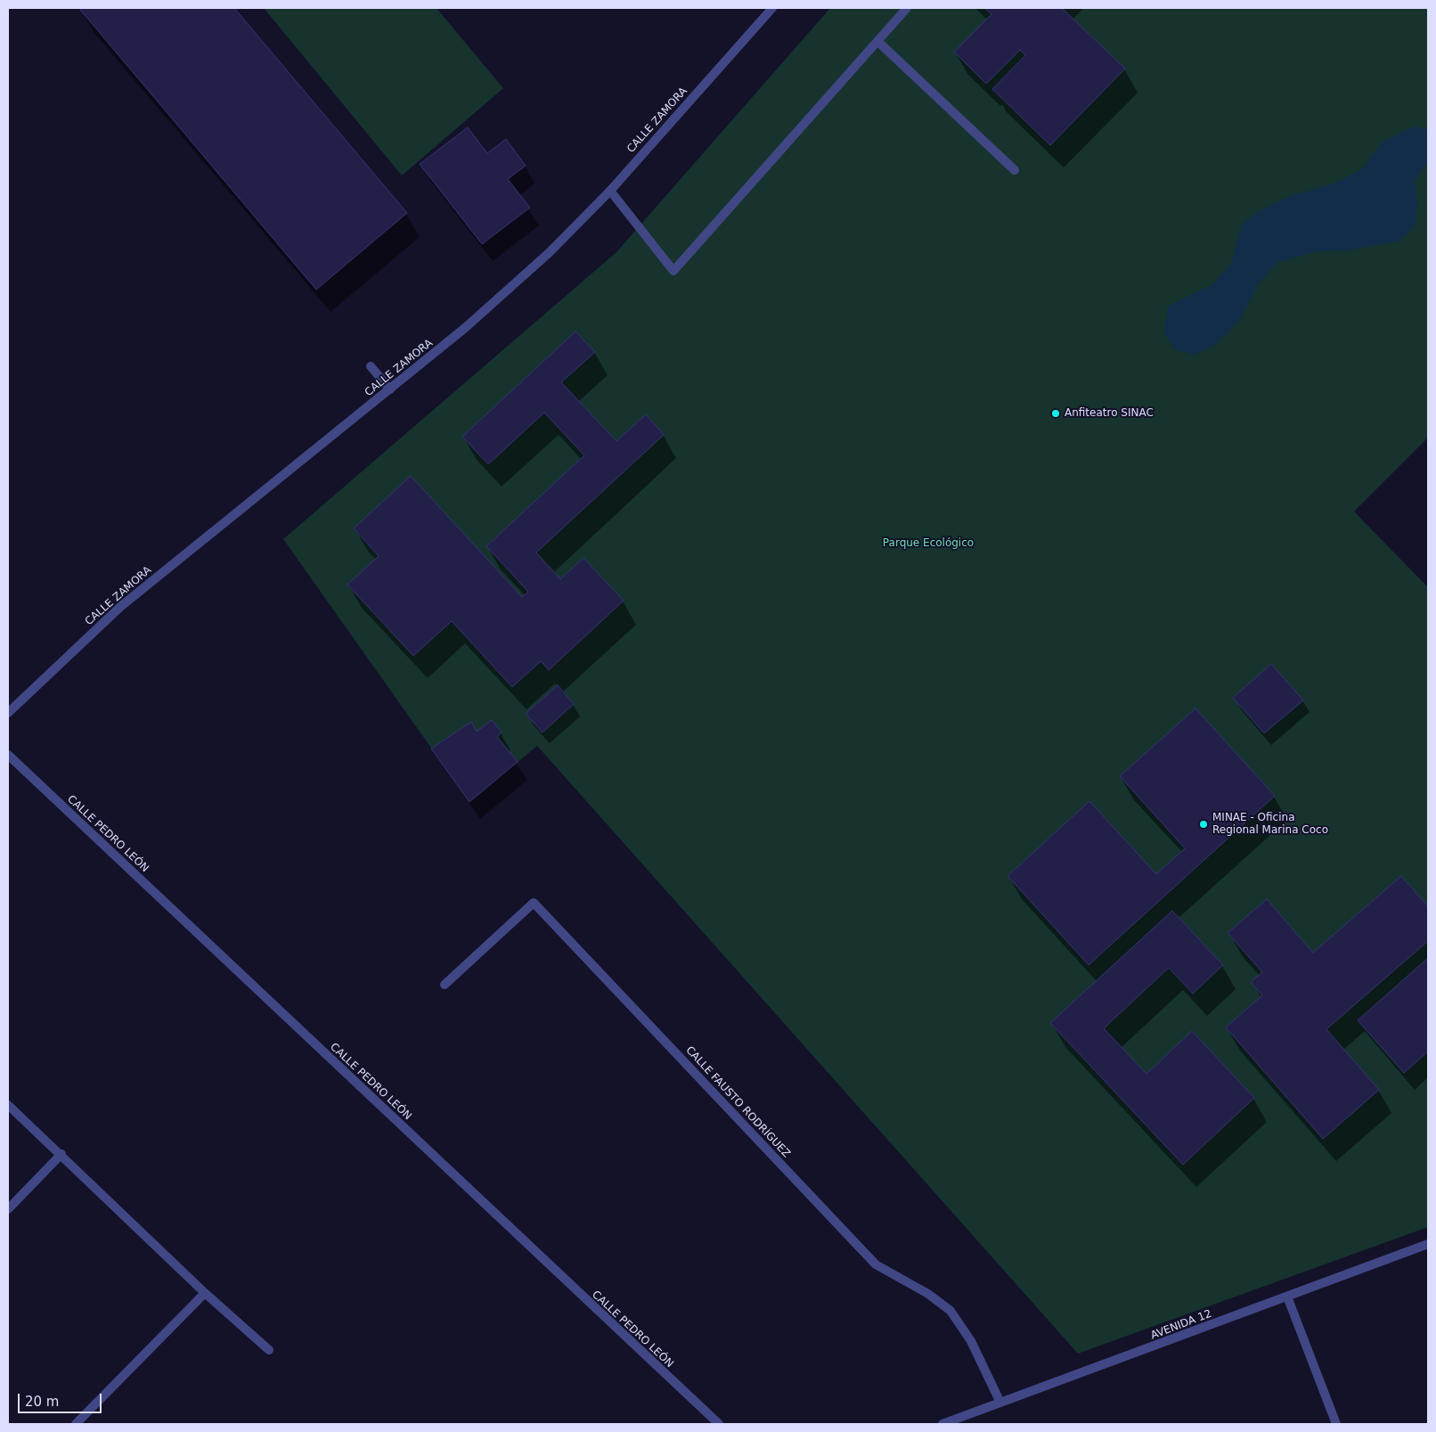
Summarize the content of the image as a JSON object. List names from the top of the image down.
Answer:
{
  "streets": {
    "street": [
      "CALLE ZAMORA",
      "CALLE PEDRO LEÓN",
      "CALLE FAUSTO RODRÍGUEZ",
      "AVENIDA 12"
    ]
  },
  "crossings": [
    ["CALLE FAUSTO RODRÍGUEZ", "AVENIDA 12"]
  ],
  "parks": ["Parque Ecológico"],
  "places": ["Anfiteatro SINAC", "MINAE - Oficina Regional Marina Coco"],
  "scale_bar": "20 m"
}
